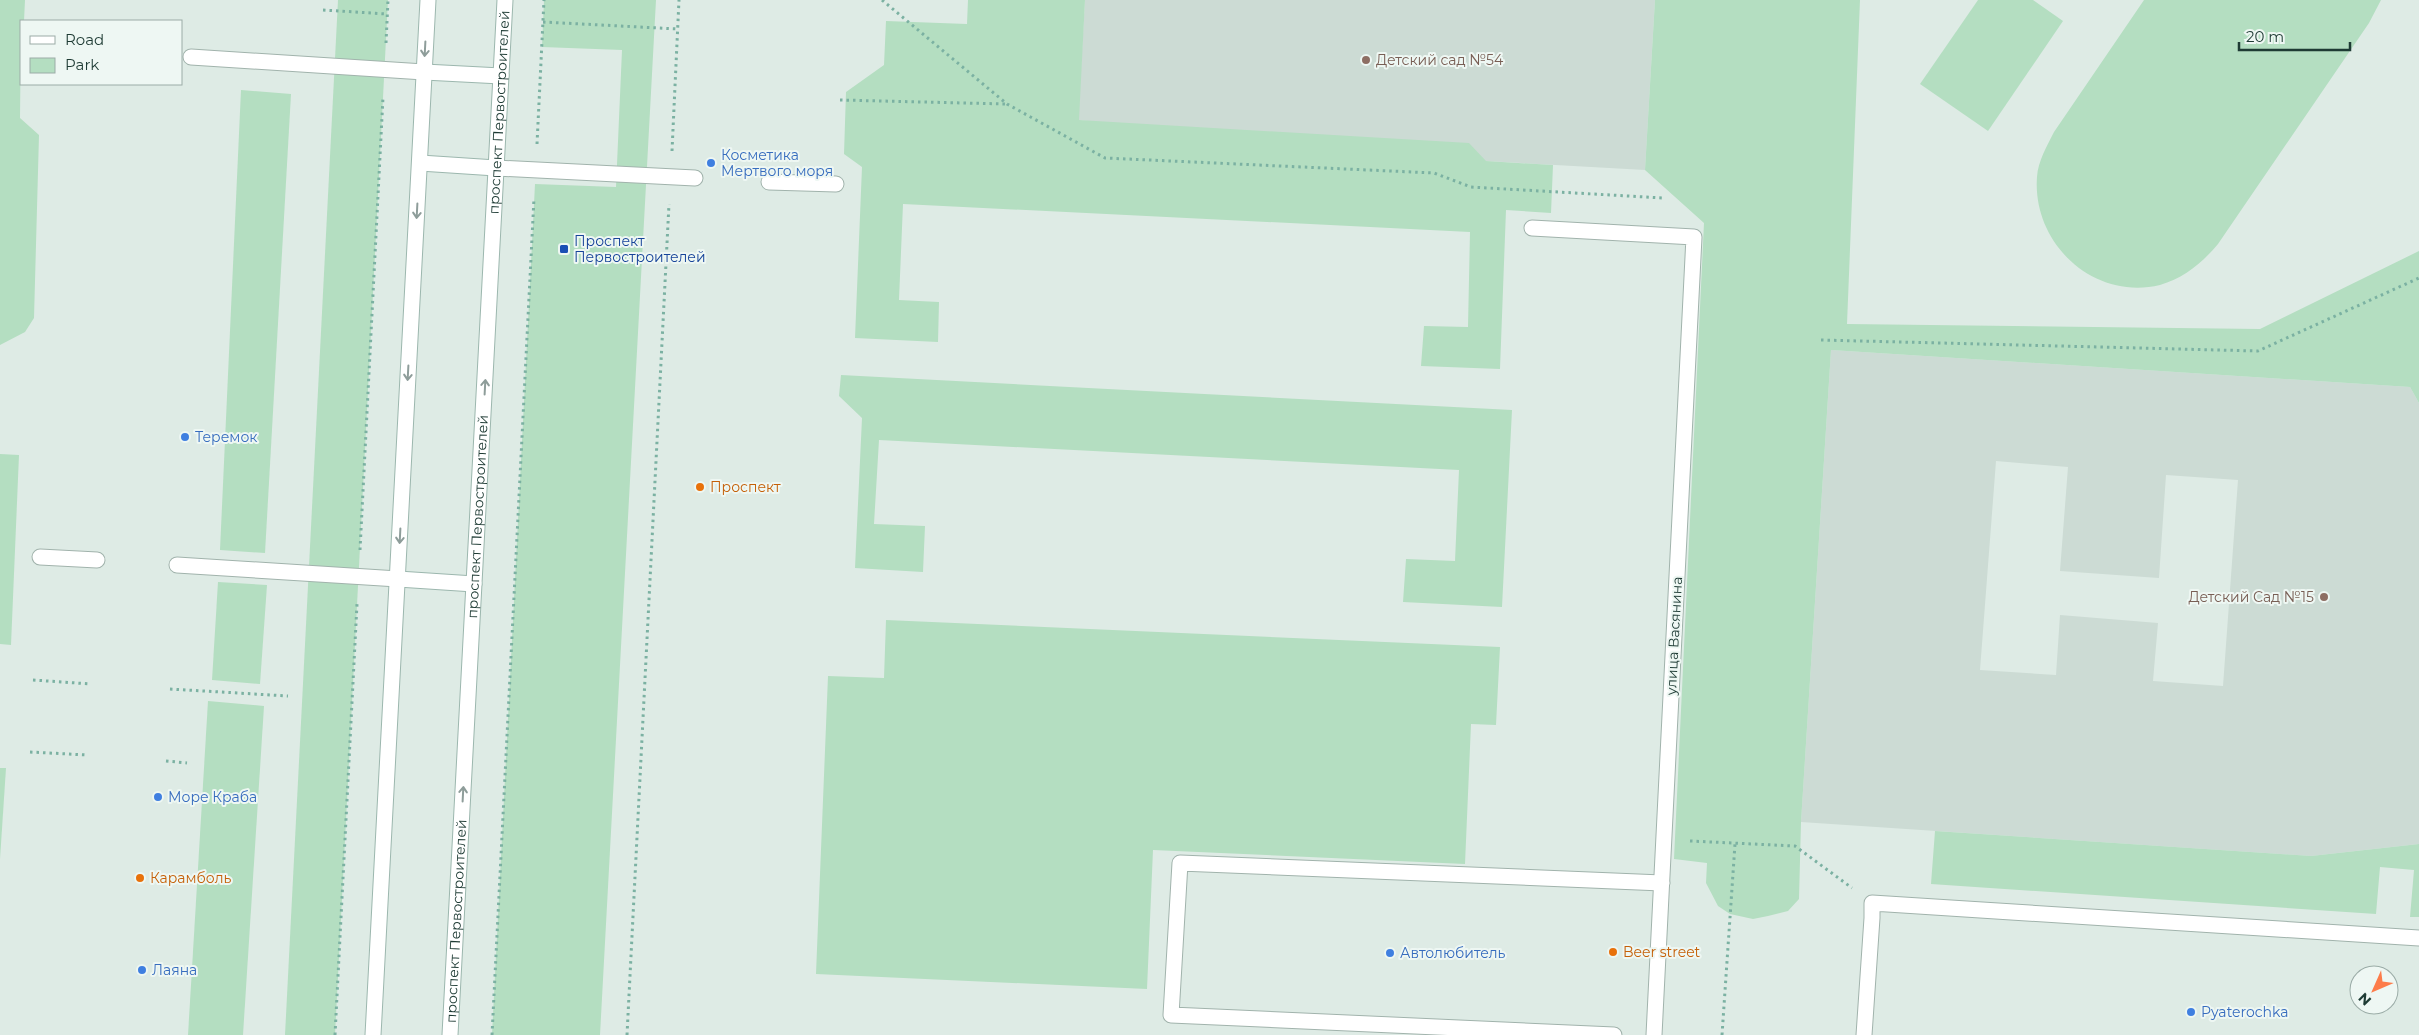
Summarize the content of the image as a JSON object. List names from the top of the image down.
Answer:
{
  "streets": {
    "main road": ["проспект Первостроителей", "улица Васянина"]
  },
  "places": {
    "other": [
      "Детский сад №54",
      "Косметика Мертвого моря",
      "Теремок",
      "Проспект",
      "Детский Сад №15",
      "Море Краба",
      "Карамболь",
      "Beer street",
      "Автолюбитель",
      "Лаяна",
      "Pyaterochka"
    ],
    "transit": ["Проспект Первостроителей"]
  },
  "legend": ["Road", "Park"],
  "scale_bar": "20 m",
  "north": "bottom left"
}
